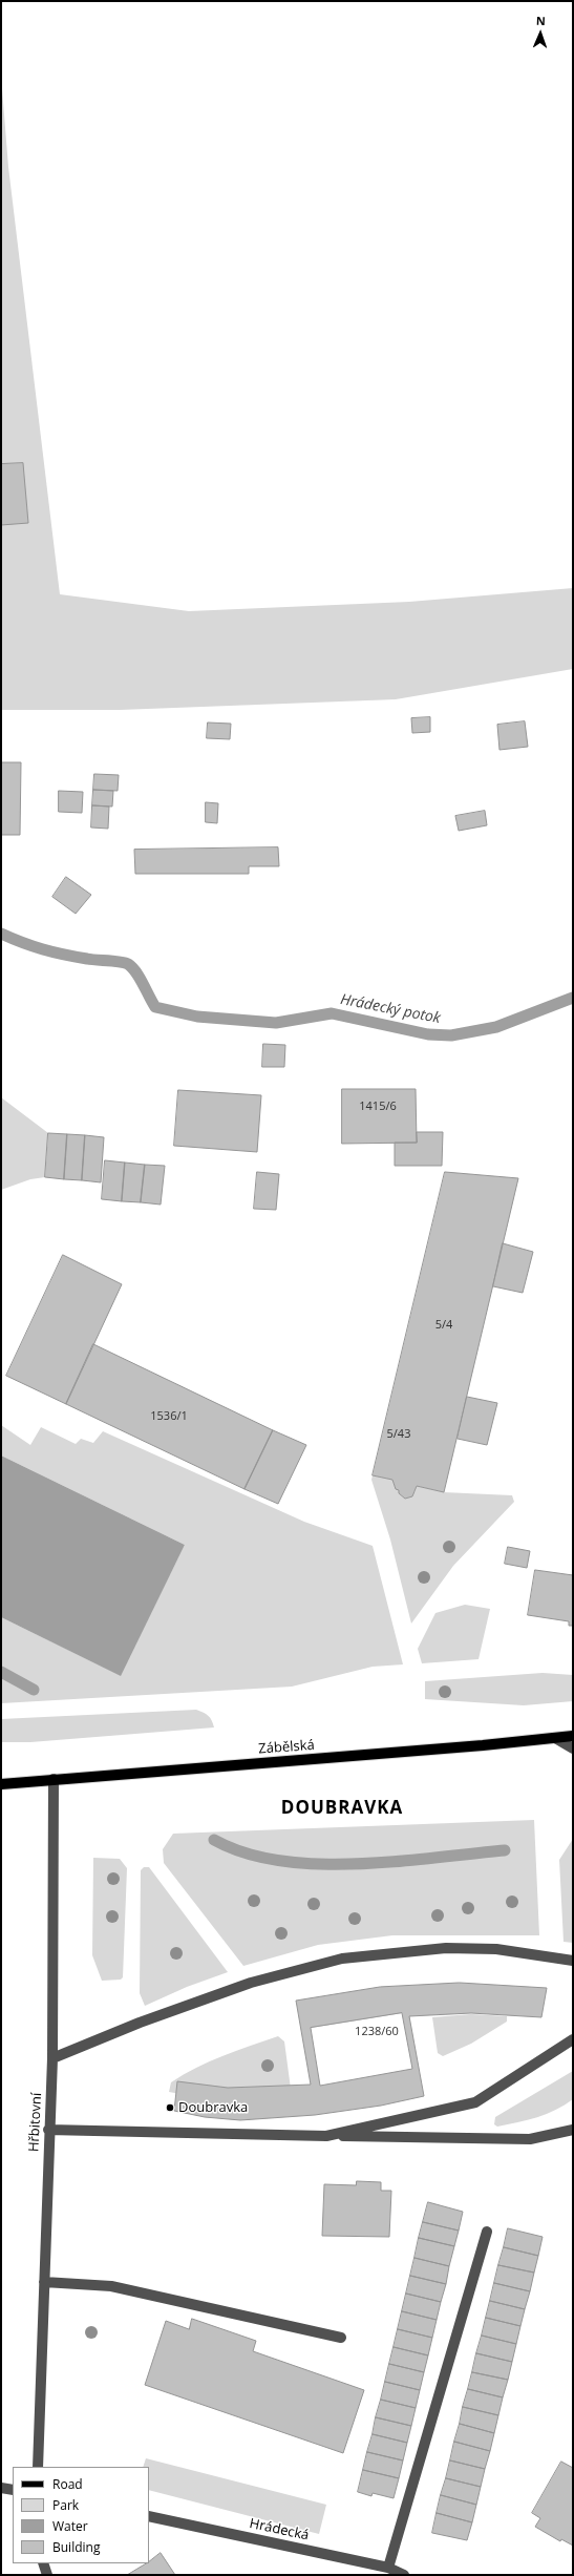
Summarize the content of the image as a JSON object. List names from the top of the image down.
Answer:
{
  "streets": {
    "main road": ["Zábělská"],
    "street": ["Hřbitovní", "Hrádecká"]
  },
  "crossings": [
    ["Zábělská", "Hřbitovní"]
  ],
  "districts": ["DOUBRAVKA"],
  "water": ["Hrádecký potok"],
  "places": ["Doubravka"],
  "house_numbers": [
    "1415/6",
    "5/4",
    "1536/1",
    "5/43",
    "1238/60"
  ],
  "legend": [
    "Road",
    "Park",
    "Water",
    "Building"
  ],
  "north": "top"
}
